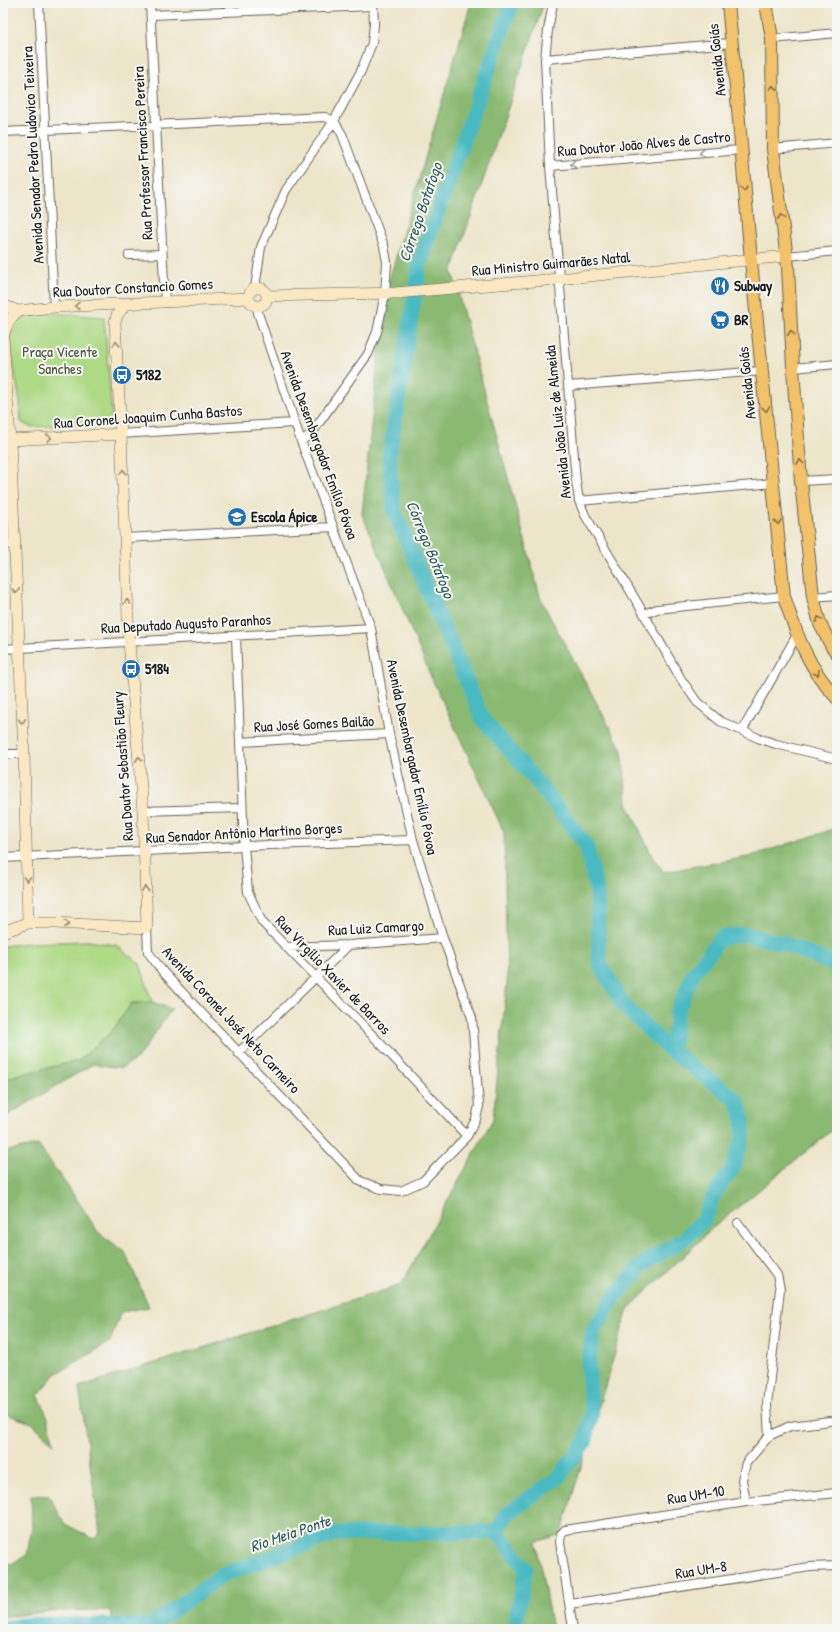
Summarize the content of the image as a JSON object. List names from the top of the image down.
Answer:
{
  "streets": {
    "main road": [
      "Avenida Goiás",
      "Rua Ministro Guimarães Natal",
      "Rua Doutor Constancio Gomes",
      "Rua Coronel Joaquim Cunha Bastos",
      "Rua Doutor Sebastião Fleury"
    ],
    "street": [
      "Rua Doutor João Alves de Castro",
      "Rua Professor Francisco Pereira",
      "Avenida Senador Pedro Ludovico Teixeira",
      "Avenida João Luiz de Almeida",
      "Avenida Desembargador Emílio Póvoa",
      "Rua Deputado Augusto Paranhos",
      "Rua José Gomes Bailão",
      "Rua Senador Antônio Martino Borges",
      "Rua Luiz Camargo",
      "Rua Virgílio Xavier de Barros",
      "Avenida Coronel José Neto Carneiro",
      "Rua UM-10",
      "Rua UM-8"
    ]
  },
  "crossings": [
    ["Avenida Goiás", "Rua Doutor João Alves de Castro"],
    ["Avenida Goiás", "Rua Ministro Guimarães Natal"],
    ["Rua Doutor João Alves de Castro", "Avenida João Luiz de Almeida"],
    ["Rua Professor Francisco Pereira", "Rua Doutor Constancio Gomes"],
    ["Avenida Senador Pedro Ludovico Teixeira", "Rua Doutor Constancio Gomes"],
    ["Rua Ministro Guimarães Natal", "Rua Doutor Constancio Gomes"],
    ["Rua Ministro Guimarães Natal", "Avenida João Luiz de Almeida"],
    ["Rua Ministro Guimarães Natal", "Avenida Desembargador Emílio Póvoa"],
    ["Rua Doutor Constancio Gomes", "Avenida Desembargador Emílio Póvoa"],
    ["Rua Coronel Joaquim Cunha Bastos", "Avenida Desembargador Emílio Póvoa"],
    ["Rua Coronel Joaquim Cunha Bastos", "Rua Doutor Sebastião Fleury"],
    ["Avenida Desembargador Emílio Póvoa", "Rua Deputado Augusto Paranhos"],
    ["Avenida Desembargador Emílio Póvoa", "Rua José Gomes Bailão"],
    ["Avenida Desembargador Emílio Póvoa", "Rua Senador Antônio Martino Borges"],
    ["Avenida Desembargador Emílio Póvoa", "Rua Luiz Camargo"],
    ["Avenida Desembargador Emílio Póvoa", "Rua Virgílio Xavier de Barros"],
    ["Avenida Desembargador Emílio Póvoa", "Avenida Coronel José Neto Carneiro"],
    ["Rua Deputado Augusto Paranhos", "Rua Doutor Sebastião Fleury"],
    ["Rua Deputado Augusto Paranhos", "Rua Virgílio Xavier de Barros"],
    ["Rua José Gomes Bailão", "Rua Virgílio Xavier de Barros"],
    ["Rua Doutor Sebastião Fleury", "Rua Senador Antônio Martino Borges"],
    ["Rua Doutor Sebastião Fleury", "Avenida Coronel José Neto Carneiro"],
    ["Rua Senador Antônio Martino Borges", "Rua Virgílio Xavier de Barros"],
    ["Rua Luiz Camargo", "Rua Virgílio Xavier de Barros"],
    ["Rua UM-10", "Rua UM-8"]
  ],
  "one_way": ["Rua Doutor João Alves de Castro", "Rua Doutor Sebastião Fleury"],
  "water": ["Córrego Botafogo", "Rio Meia Ponte"],
  "parks": ["Praça Vicente Sanches"],
  "places": {
    "restaurant": ["Subway"],
    "supermarket": ["BR"],
    "bus stop": ["5182", "5184"],
    "school or university": ["Escola Ápice"]
  }
}
